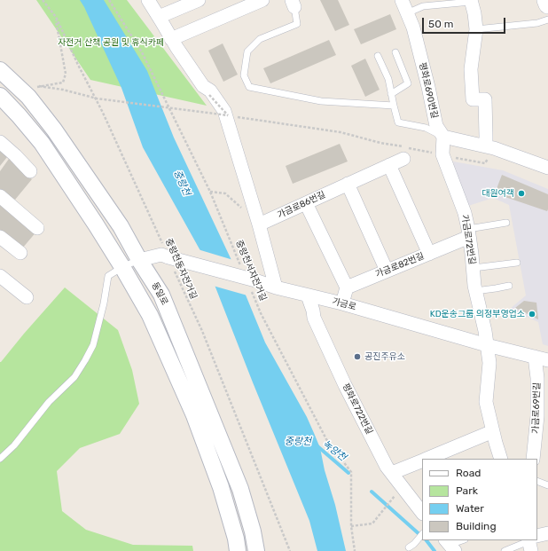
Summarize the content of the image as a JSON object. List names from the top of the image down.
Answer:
{
  "streets": {
    "street": [
      "평화로690번길",
      "가금로86번길",
      "가금로72번길",
      "가금로82번길",
      "동일로",
      "가금로",
      "가금로69번길",
      "평화로722번길"
    ],
    "path": ["중랑천동자전거길", "중랑천서자전거길"]
  },
  "crossings": [
    ["평화로690번길", "가금로72번길"],
    ["가금로72번길", "가금로82번길"],
    ["가금로72번길", "가금로"],
    ["중랑천동자전거길", "가금로"],
    ["중랑천서자전거길", "가금로"],
    ["동일로", "가금로"],
    ["가금로", "가금로69번길"],
    ["가금로", "평화로722번길"]
  ],
  "water": ["중랑천", "녹양천"],
  "parks": ["자전거 산책 공원 및 휴식카페"],
  "places": ["대원여객", "KD운송그룹 의정부영업소", "공진주유소"],
  "legend": [
    "Road",
    "Park",
    "Water",
    "Building"
  ],
  "scale_bar": "50 m"
}
